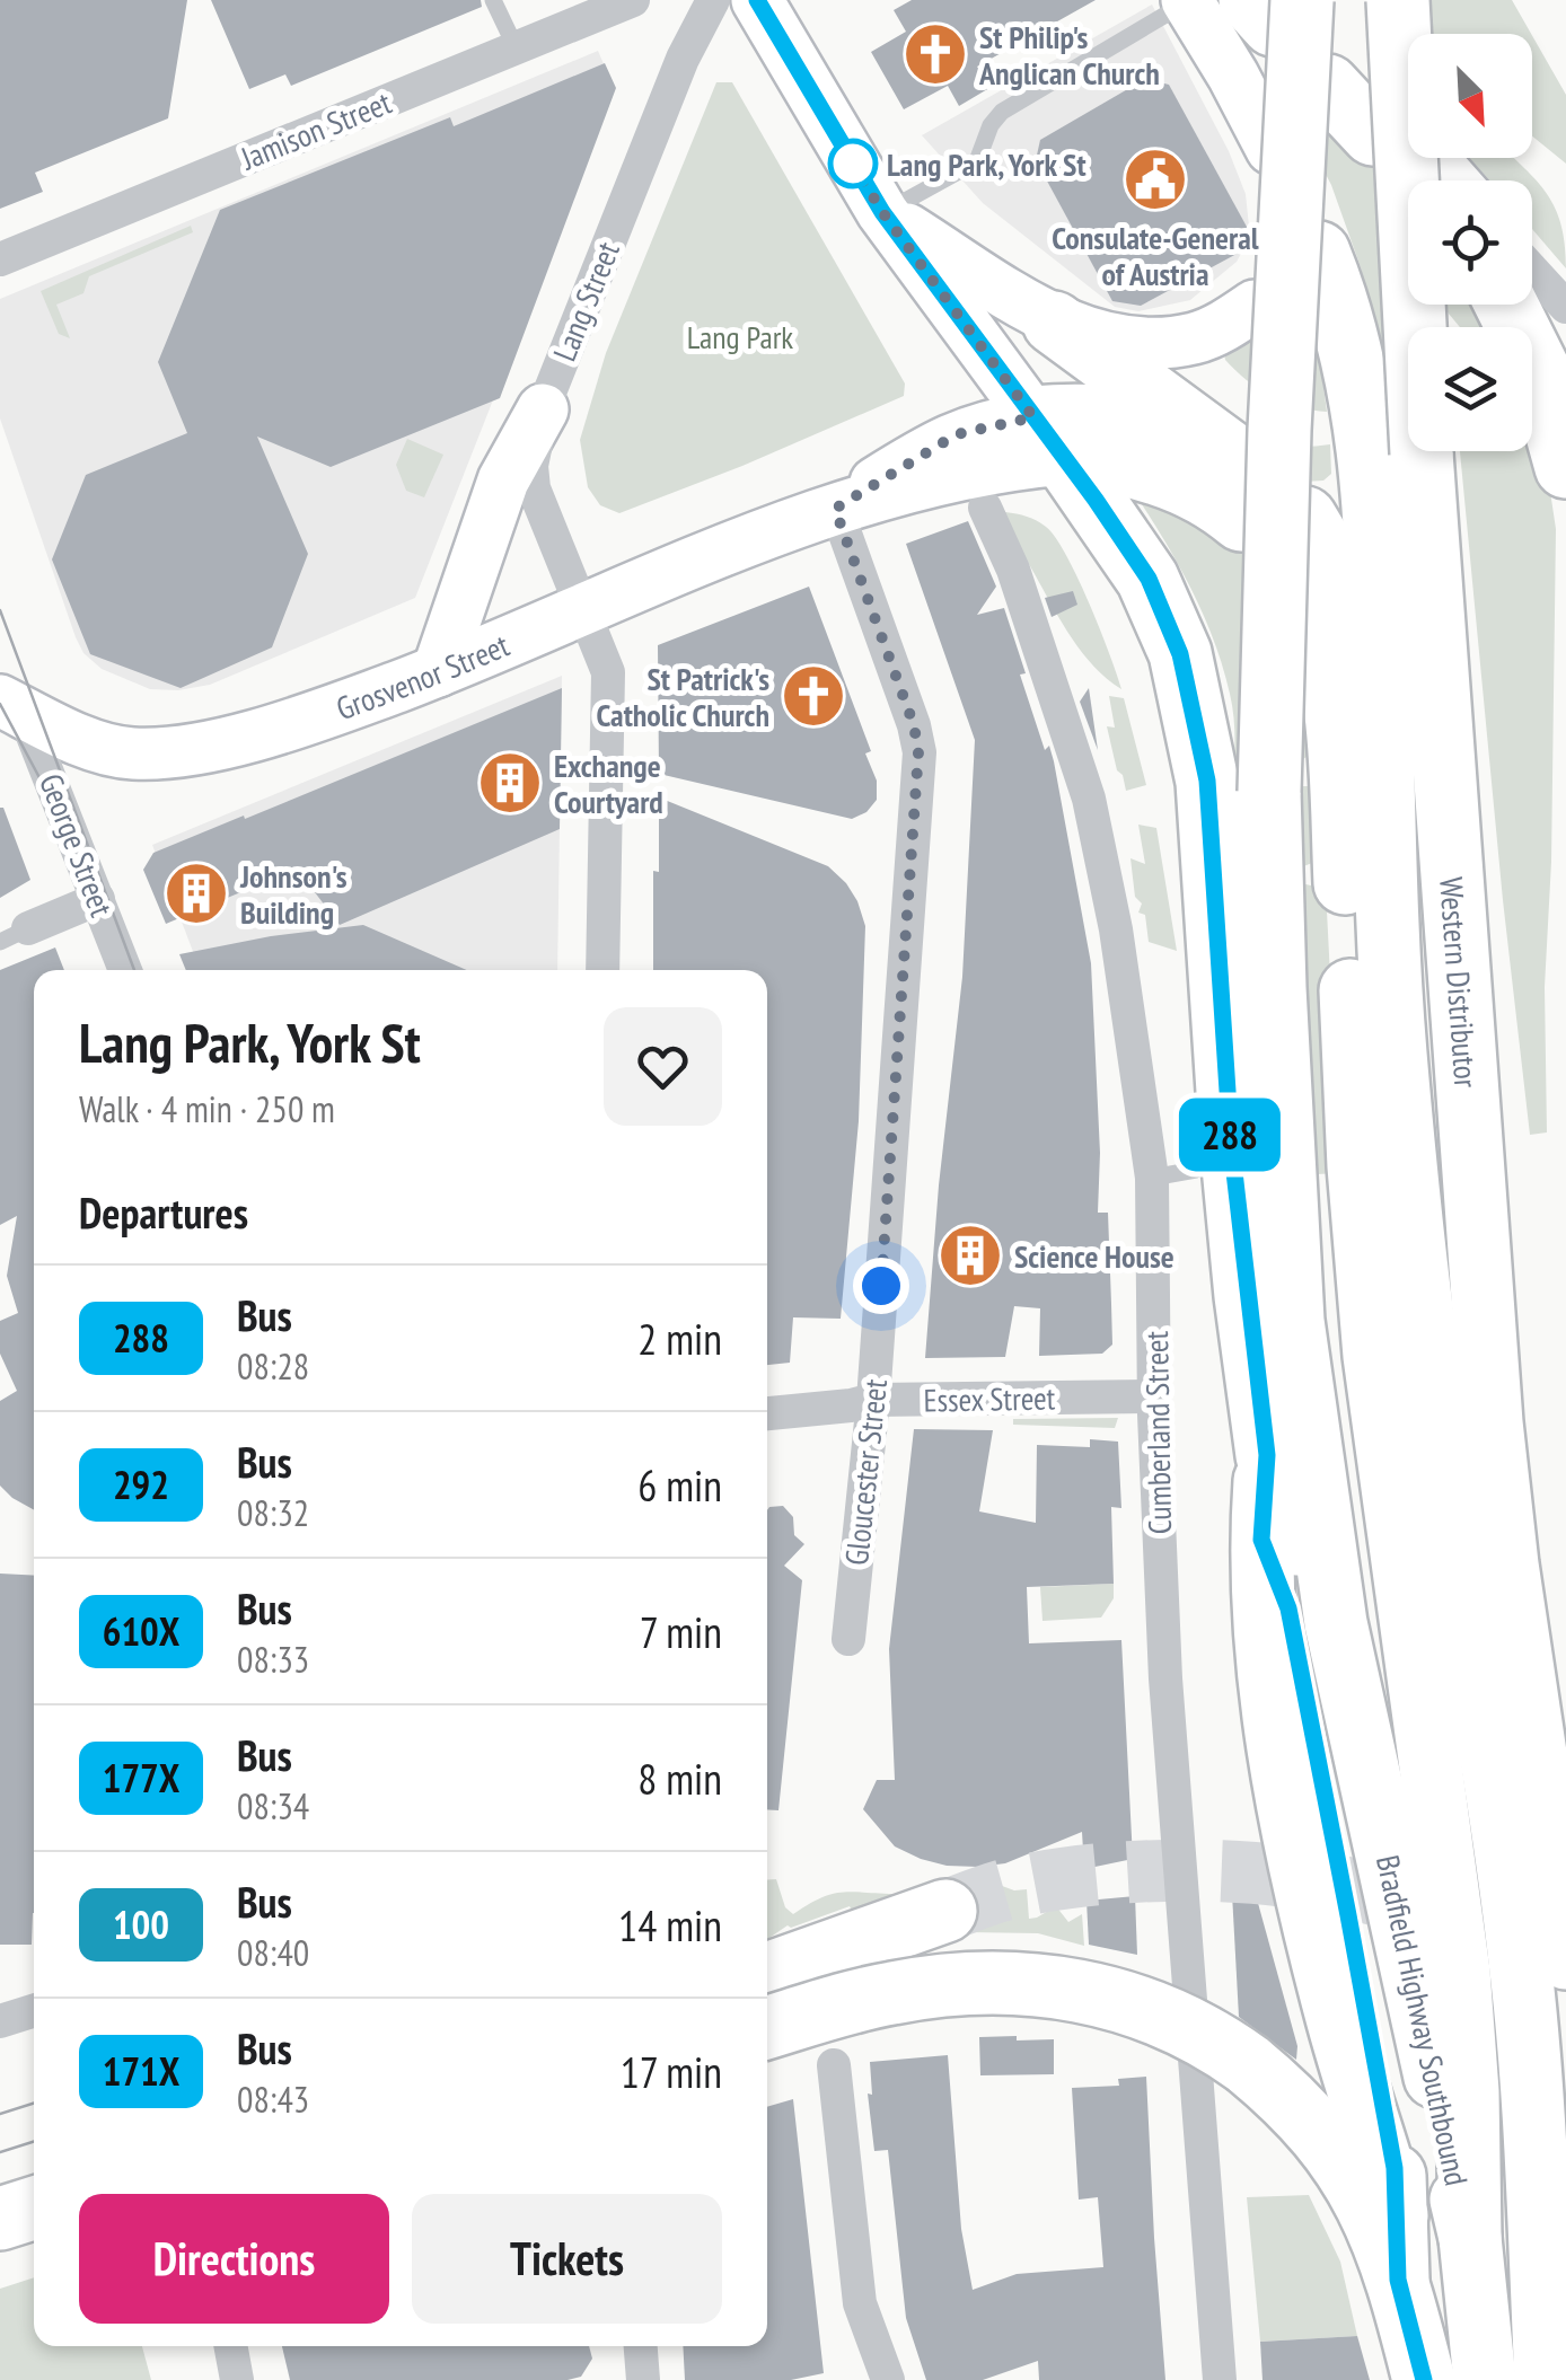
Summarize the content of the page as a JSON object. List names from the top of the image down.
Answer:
{
  "streets": {
    "highway": ["Western Distributor", "Bradfield Highway Southbound"],
    "street": [
      "Jamison Street",
      "Lang Street",
      "Grosvenor Street",
      "George Street",
      "Essex Street",
      "Cumberland Street",
      "Gloucester Street"
    ]
  },
  "crossings": [
    ["Lang Street", "Grosvenor Street"],
    ["Grosvenor Street", "George Street"],
    ["Grosvenor Street", "Gloucester Street"],
    ["Essex Street", "Cumberland Street"],
    ["Essex Street", "Gloucester Street"]
  ],
  "parks": ["Lang Park"],
  "places": {
    "church": ["St Philip's Anglican Church", "St Patrick's Catholic Church"],
    "other": ["Lang Park, York St"],
    "public building": ["Consulate-General of Austria"],
    "building": ["Exchange Courtyard", "Johnson's Building", "Science House"]
  },
  "lines": ["bus line 288"],
  "north": "bottom right",
  "page": {
    "on_map": "288",
    "heading": [
      ["Lang Park, York St", "Walk · 4 min · 250 m"],
      "Departures"
    ],
    "list": [
      {
        "mark": "288",
        "name": "Bus",
        "note": "08:28",
        "value": "2 min"
      },
      {
        "mark": "292",
        "name": "Bus",
        "note": "08:32",
        "value": "6 min"
      },
      {
        "mark": "610X",
        "name": "Bus",
        "note": "08:33",
        "value": "7 min"
      },
      {
        "mark": "177X",
        "name": "Bus",
        "note": "08:34",
        "value": "8 min"
      },
      {
        "mark": "100",
        "name": "Bus",
        "note": "08:40",
        "value": "14 min"
      },
      {
        "mark": "171X",
        "name": "Bus",
        "note": "08:43",
        "value": "17 min"
      }
    ],
    "buttons": ["Directions", "Tickets"]
  }
}
